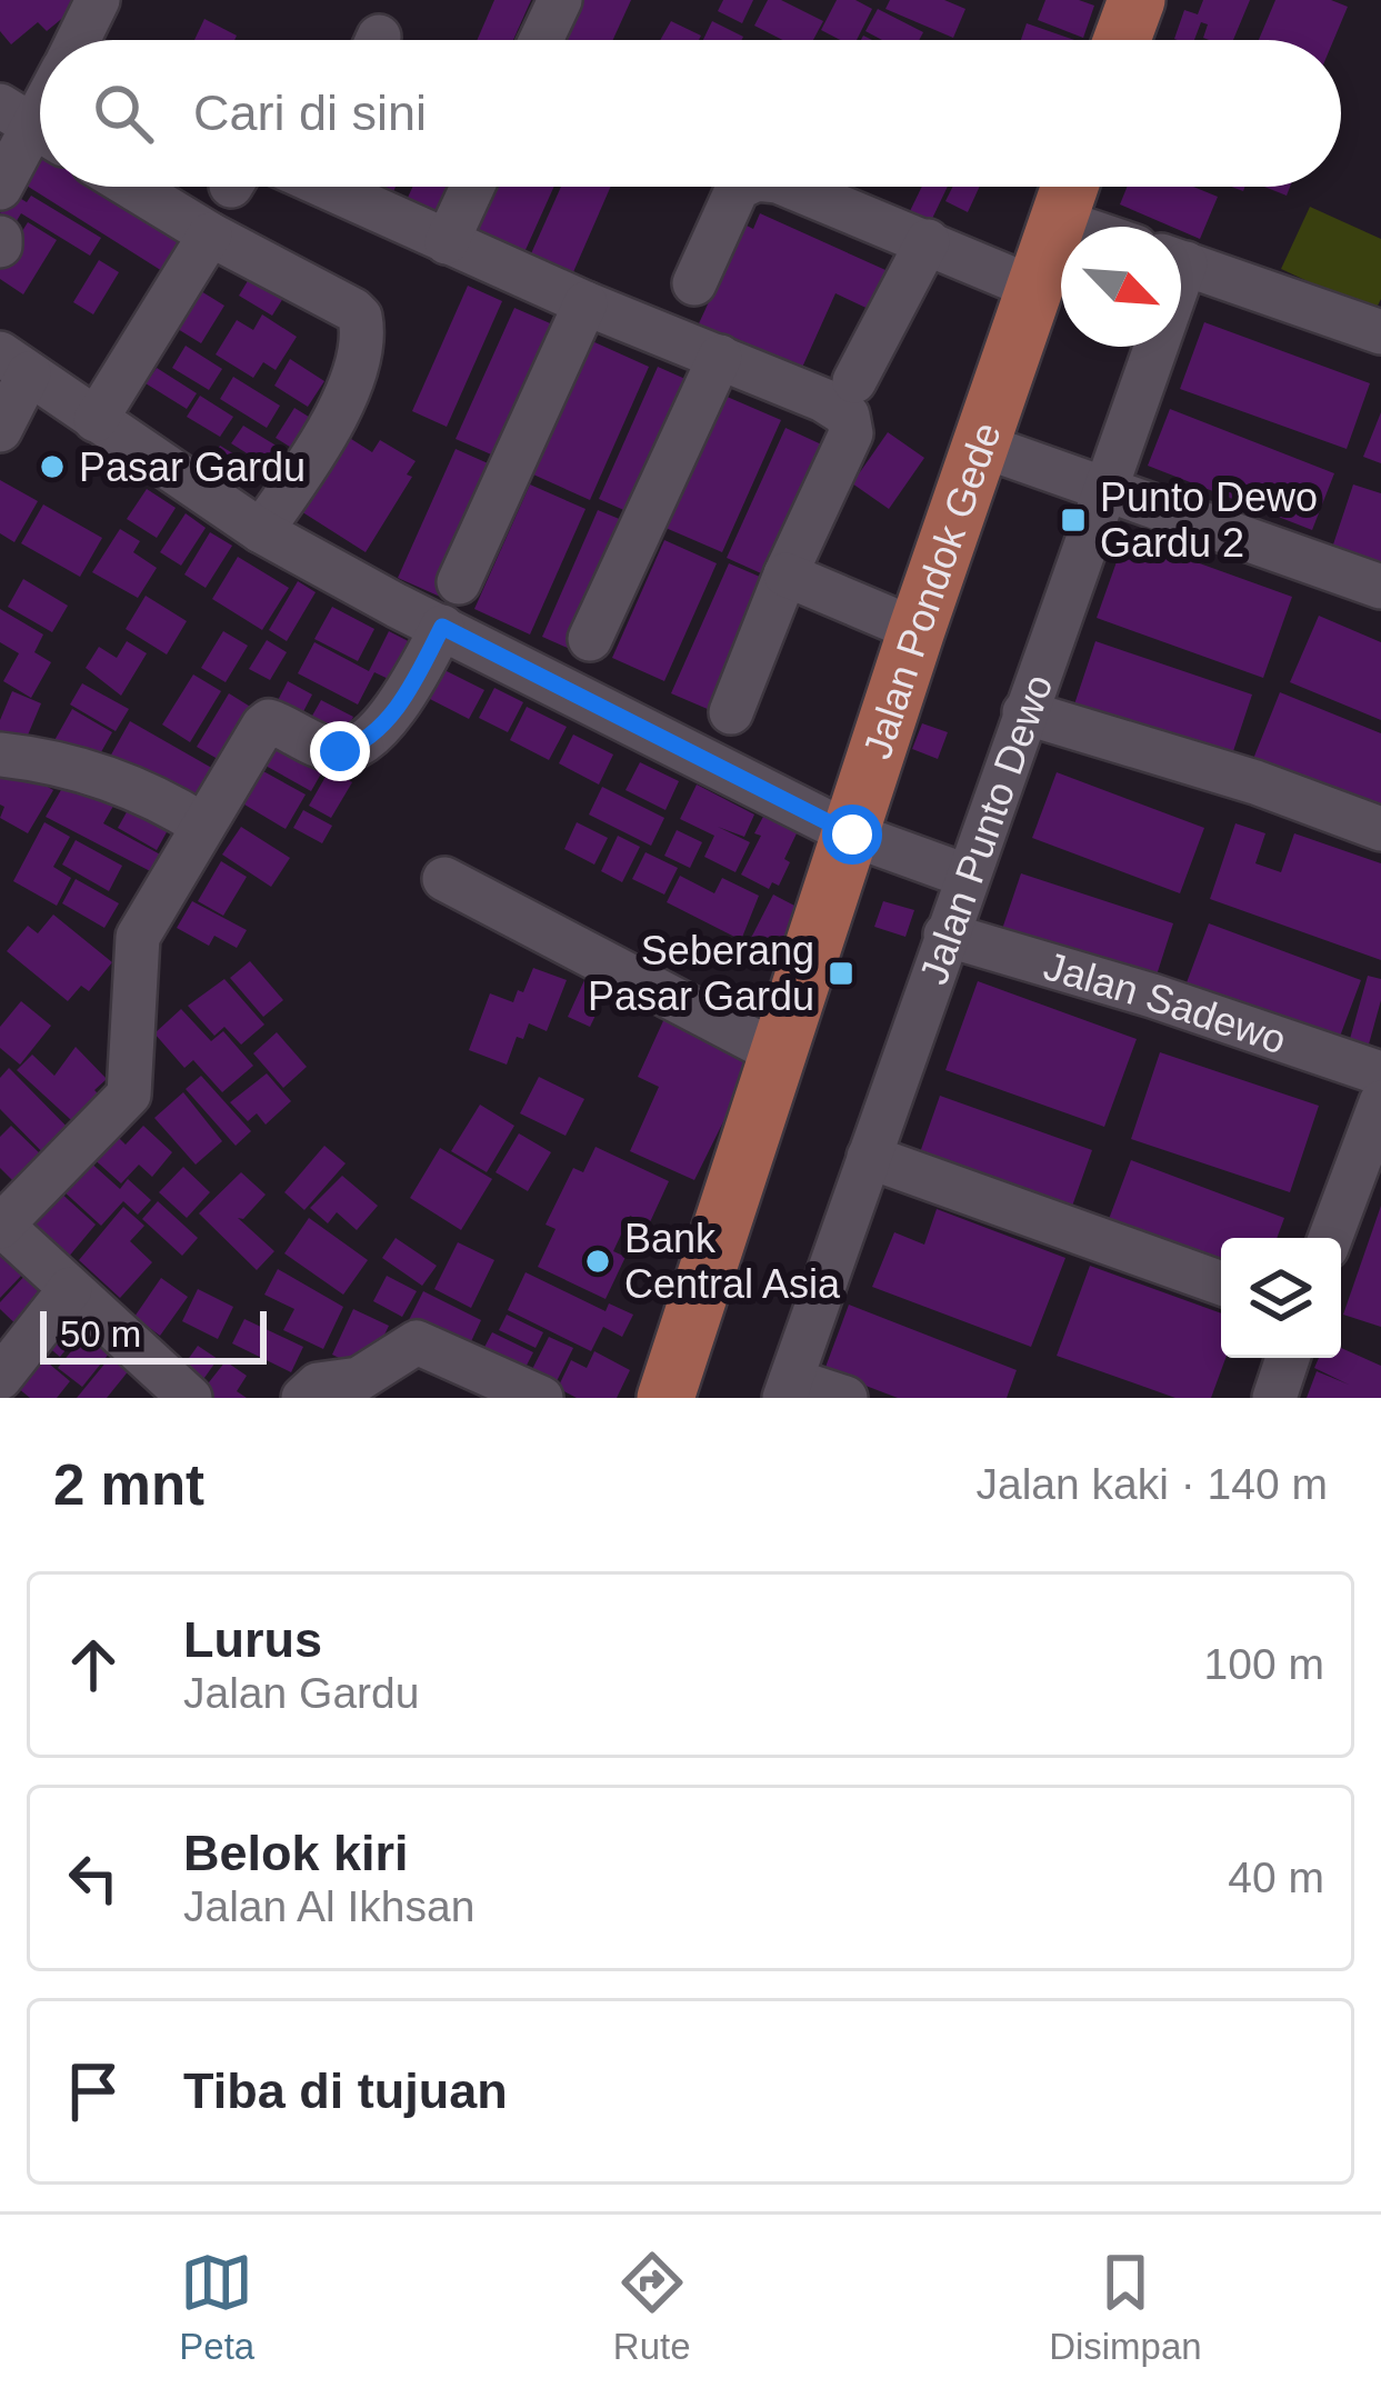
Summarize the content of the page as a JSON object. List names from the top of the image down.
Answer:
{
  "streets": {
    "main road": ["Jalan Pondok Gede"],
    "street": ["Jalan Punto Dewo", "Jalan Sadewo"]
  },
  "crossings": [
    ["Jalan Punto Dewo", "Jalan Sadewo"]
  ],
  "places": {
    "other": ["Pasar Gardu", "Bank Central Asia"],
    "transit": ["Punto Dewo Gardu 2", "Seberang Pasar Gardu"]
  },
  "scale_bar": "50 m",
  "north": "bottom right",
  "page": {
    "search": "Cari di sini",
    "scale": "50 m",
    "heading": ["2 mnt", "Jalan kaki · 140 m"],
    "list": [
      ["Lurus", "Jalan Gardu", "100 m"],
      ["Belok kiri", "Jalan Al Ikhsan", "40 m"],
      "Tiba di tujuan"
    ],
    "nav": ["Peta", "Rute", "Disimpan"]
  }
}
